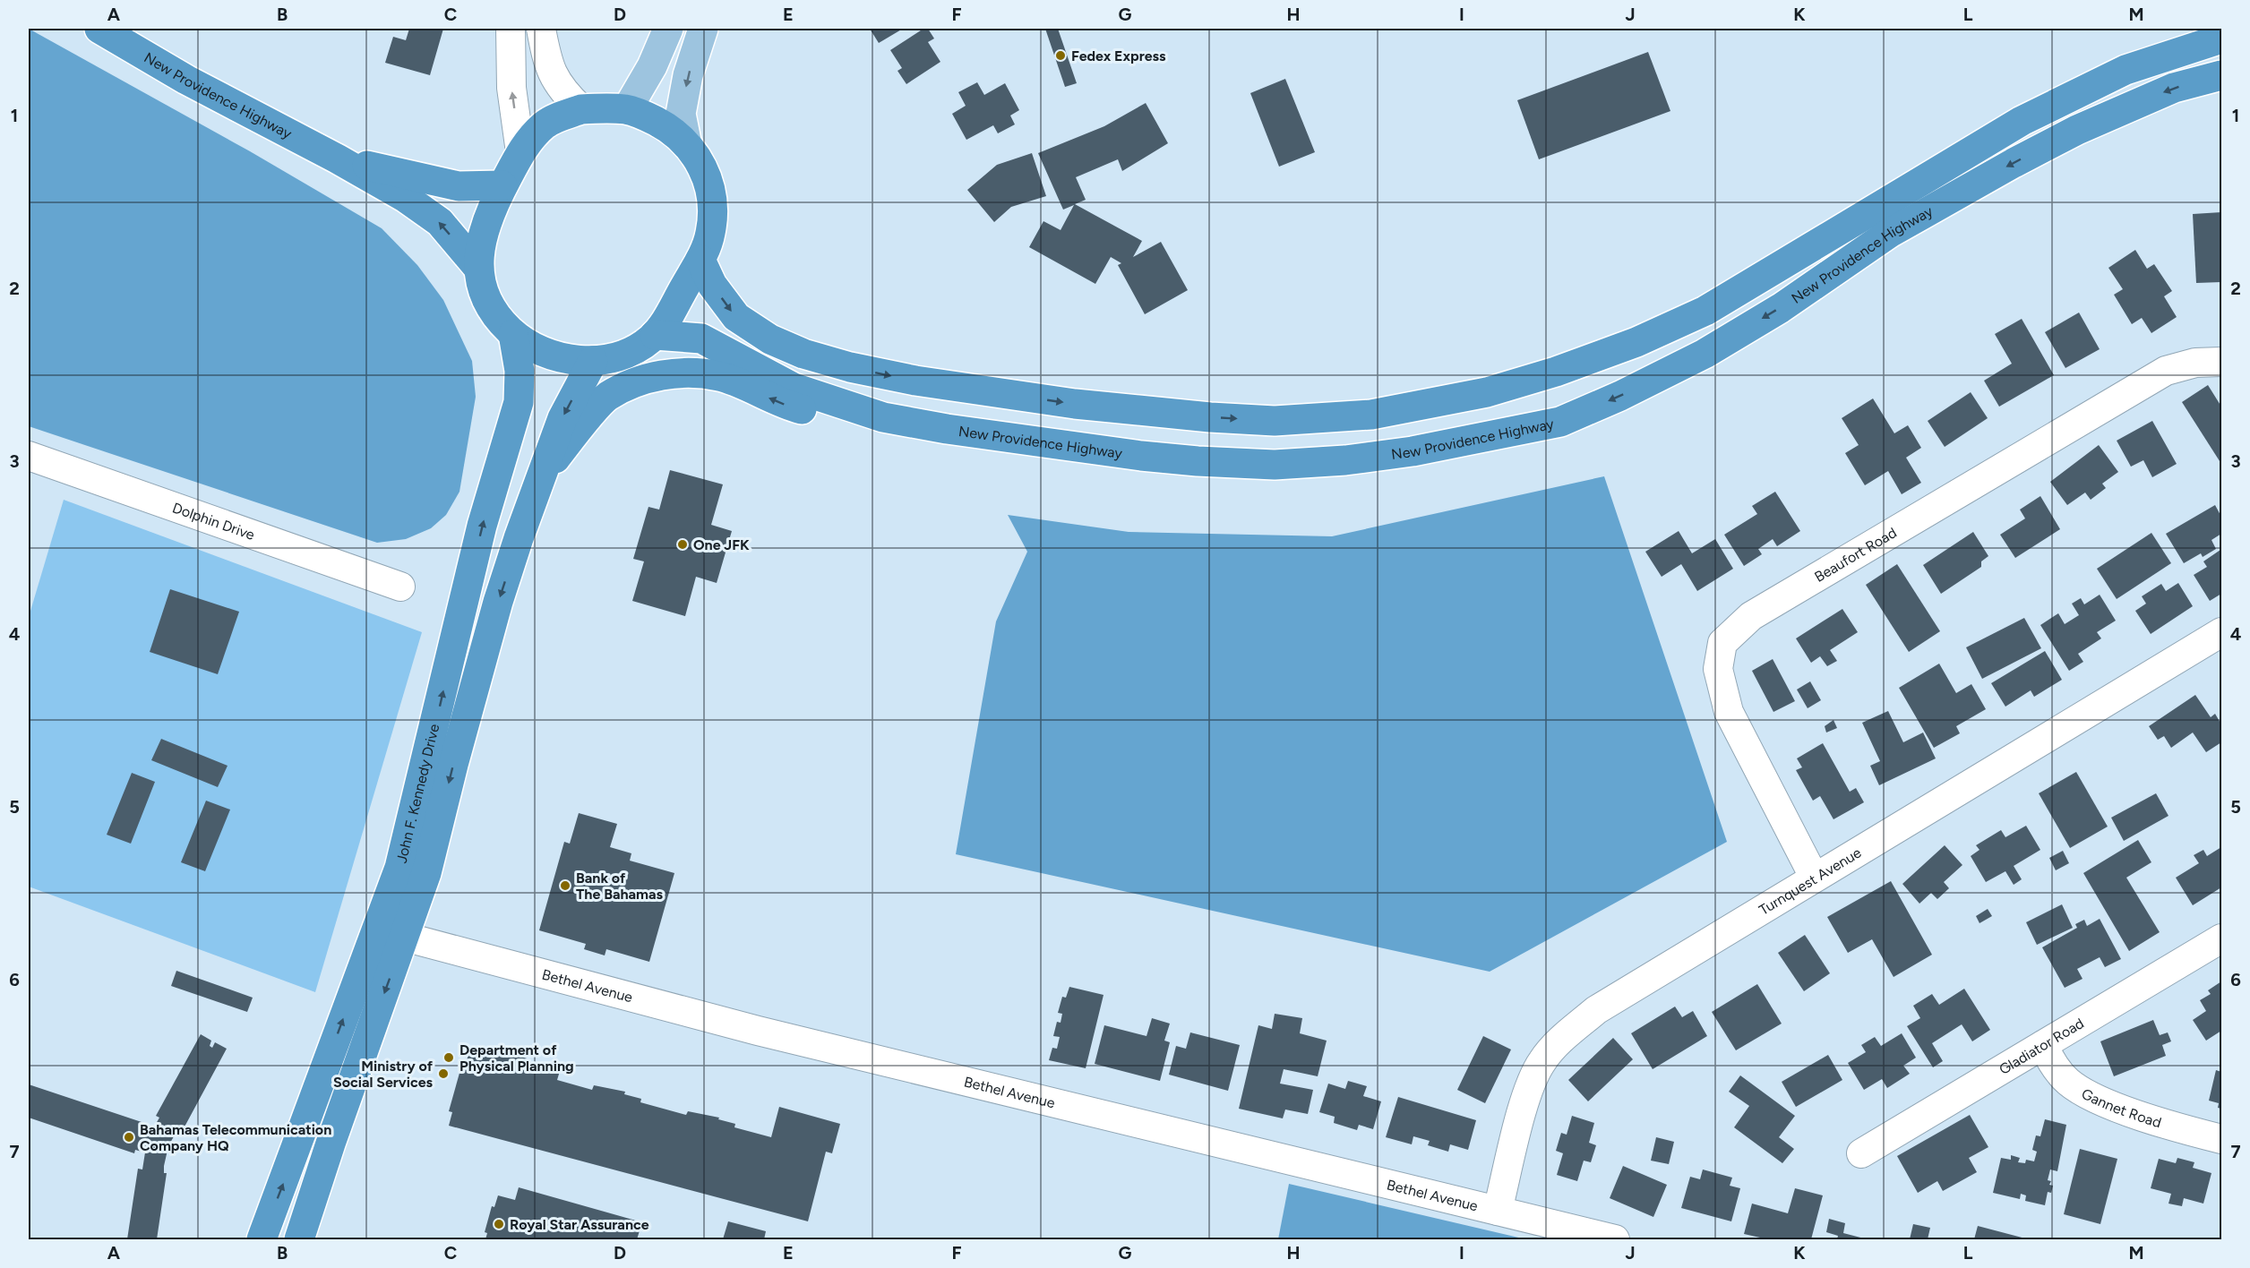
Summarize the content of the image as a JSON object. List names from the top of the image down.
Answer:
{
  "streets": {
    "highway": ["New Providence Highway", "John F. Kennedy Drive"],
    "street": [
      "Dolphin Drive",
      "Beaufort Road",
      "Turnquest Avenue",
      "Bethel Avenue",
      "Gladiator Road",
      "Gannet Road"
    ]
  },
  "crossings": [
    ["New Providence Highway", "John F. Kennedy Drive"],
    ["Beaufort Road", "Turnquest Avenue"],
    ["John F. Kennedy Drive", "Bethel Avenue"],
    ["Turnquest Avenue", "Bethel Avenue"],
    ["Gladiator Road", "Gannet Road"]
  ],
  "places": [
    "Fedex Express",
    "One JFK",
    "Bank of The Bahamas",
    "Department of Physical Planning",
    "Ministry of Social Services",
    "Bahamas Telecommunication Company HQ",
    "Royal Star Assurance"
  ],
  "grid": {
    "columns": [
      "A",
      "B",
      "C",
      "D",
      "E",
      "F",
      "G",
      "H",
      "I",
      "J",
      "K",
      "L",
      "M"
    ],
    "rows": [
      "1",
      "2",
      "3",
      "4",
      "5",
      "6",
      "7"
    ]
  }
}
